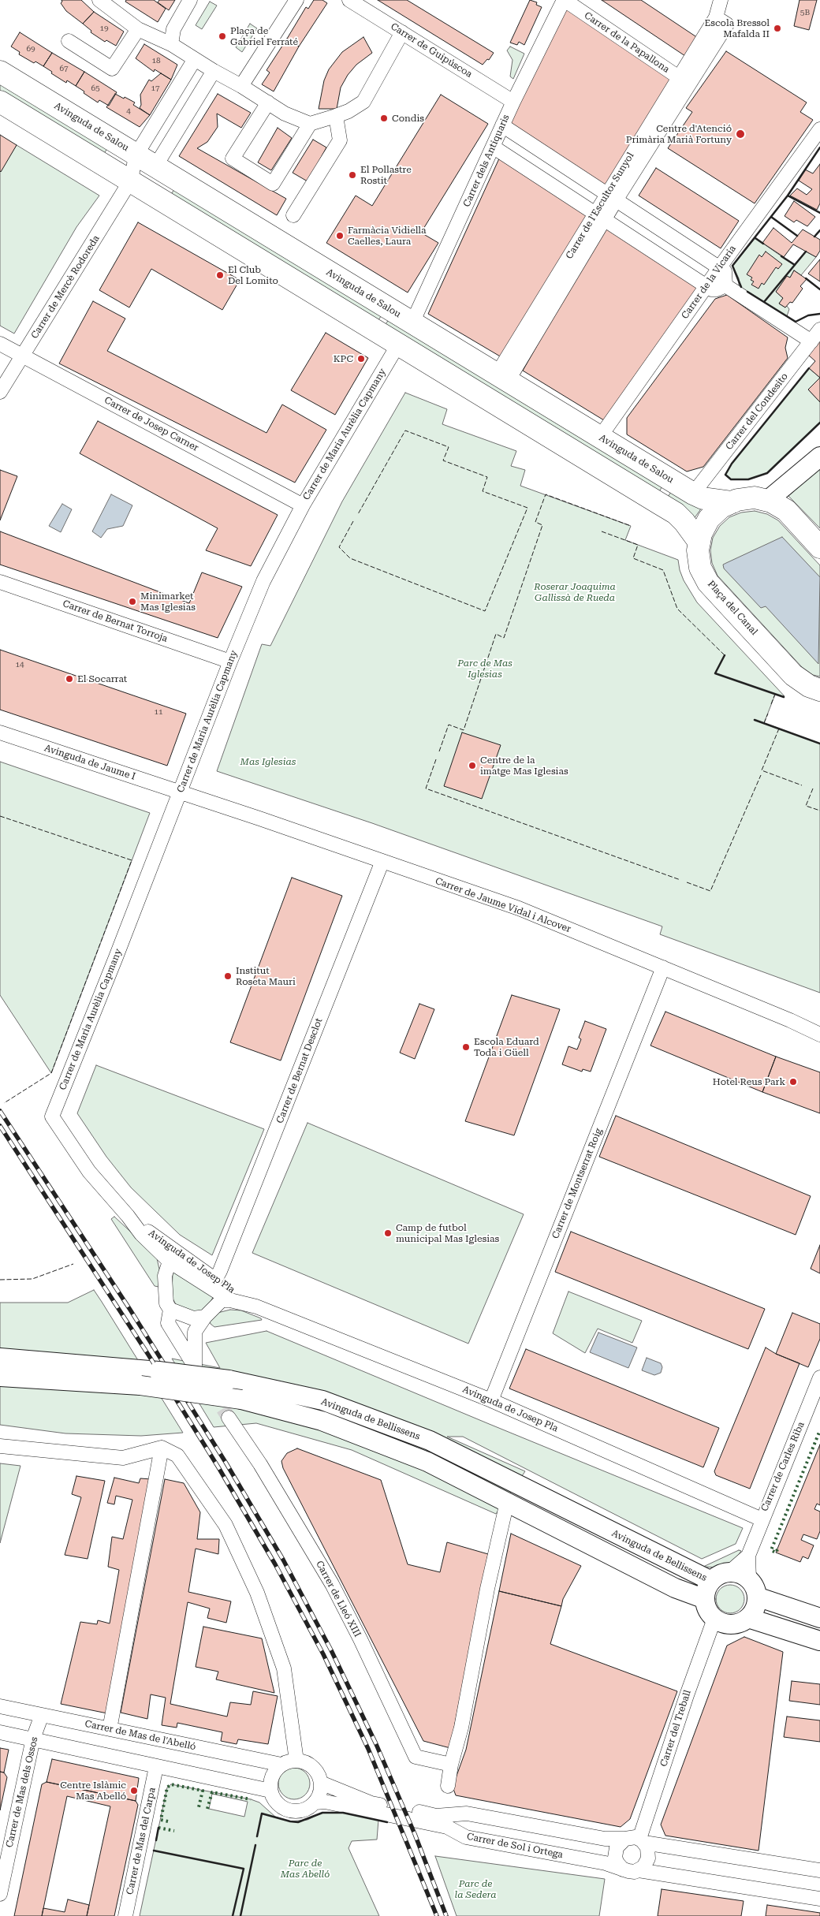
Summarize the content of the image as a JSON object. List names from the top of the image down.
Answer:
{
  "streets": {
    "main road": ["Avinguda de Salou", "Plaça del Canal", "Avinguda de Bellissens"],
    "street": [
      "Carrer de la Papallona",
      "Carrer de Guipúscoa",
      "Carrer dels Antiquaris",
      "Carrer de l'Escultor Sunyol",
      "Carrer de la Vicaria",
      "Carrer de Mercè Rodoreda",
      "Carrer del Condesito",
      "Carrer de Josep Carner",
      "Carrer de Maria Aurèlia Capmany",
      "Carrer de Bernat Torroja",
      "Avinguda de Jaume I",
      "Carrer de Jaume Vidal i Alcover",
      "Carrer de Bernat Desclot",
      "Carrer de Montserrat Roig",
      "Avinguda de Josep Pla",
      "Carrer de Carles Riba",
      "Carrer de Lleó XIII",
      "Carrer del Treball",
      "Carrer de Mas de l'Abelló",
      "Carrer de Mas dels Ossos",
      "Carrer de Mas del Carpa",
      "Carrer de Sol i Ortega"
    ]
  },
  "crossings": [
    ["Carrer de la Papallona", "Carrer dels Antiquaris"],
    ["Carrer de la Papallona", "Carrer de l'Escultor Sunyol"],
    ["Carrer de Guipúscoa", "Carrer dels Antiquaris"],
    ["Avinguda de Salou", "Carrer dels Antiquaris"],
    ["Avinguda de Salou", "Carrer de l'Escultor Sunyol"],
    ["Avinguda de Salou", "Carrer de la Vicaria"],
    ["Avinguda de Salou", "Carrer de Mercè Rodoreda"],
    ["Avinguda de Salou", "Carrer del Condesito"],
    ["Avinguda de Salou", "Plaça del Canal"],
    ["Carrer de Mercè Rodoreda", "Carrer de Josep Carner"],
    ["Carrer de Josep Carner", "Carrer de Maria Aurèlia Capmany"],
    ["Carrer de Maria Aurèlia Capmany", "Carrer de Bernat Torroja"],
    ["Carrer de Maria Aurèlia Capmany", "Avinguda de Jaume I"],
    ["Carrer de Maria Aurèlia Capmany", "Carrer de Jaume Vidal i Alcover"],
    ["Carrer de Maria Aurèlia Capmany", "Avinguda de Josep Pla"],
    ["Avinguda de Jaume I", "Carrer de Jaume Vidal i Alcover"],
    ["Carrer de Jaume Vidal i Alcover", "Carrer de Bernat Desclot"],
    ["Carrer de Jaume Vidal i Alcover", "Carrer de Montserrat Roig"],
    ["Carrer de Bernat Desclot", "Avinguda de Josep Pla"],
    ["Carrer de Montserrat Roig", "Avinguda de Josep Pla"],
    ["Avinguda de Josep Pla", "Carrer de Carles Riba"],
    ["Avinguda de Bellissens", "Carrer de Carles Riba"],
    ["Avinguda de Bellissens", "Carrer del Treball"],
    ["Carrer de Carles Riba", "Carrer del Treball"],
    ["Carrer del Treball", "Carrer de Sol i Ortega"],
    ["Carrer de Mas de l'Abelló", "Carrer de Mas dels Ossos"],
    ["Carrer de Mas de l'Abelló", "Carrer de Sol i Ortega"]
  ],
  "parks": [
    "Roserar Joaquima Gallissà de Rueda",
    "Parc de Mas Iglesias",
    "Mas Iglesias",
    "Parc de Mas Abelló",
    "Parc de la Sedera"
  ],
  "places": [
    "Escola Bressol Mafalda II",
    "Plaça de Gabriel Ferraté",
    "Condis",
    "Centre d'Atenció Primària Marià Fortuny",
    "El Pollastre Rostit",
    "Farmàcia Vidiella Caelles, Laura",
    "El Club Del Lomito",
    "KPC",
    "Minimarket Mas Iglesias",
    "El Socarrat",
    "Centre de la imatge Mas Iglesias",
    "Institut Roseta Mauri",
    "Escola Eduard Toda i Güell",
    "Hotel Reus Park",
    "Camp de futbol municipal Mas Iglesias",
    "Centre Islàmic Mas Abelló"
  ],
  "house_numbers": [
    "5B",
    "19",
    "69",
    "18",
    "67",
    "65",
    "17",
    "4",
    "14",
    "11"
  ]
}
